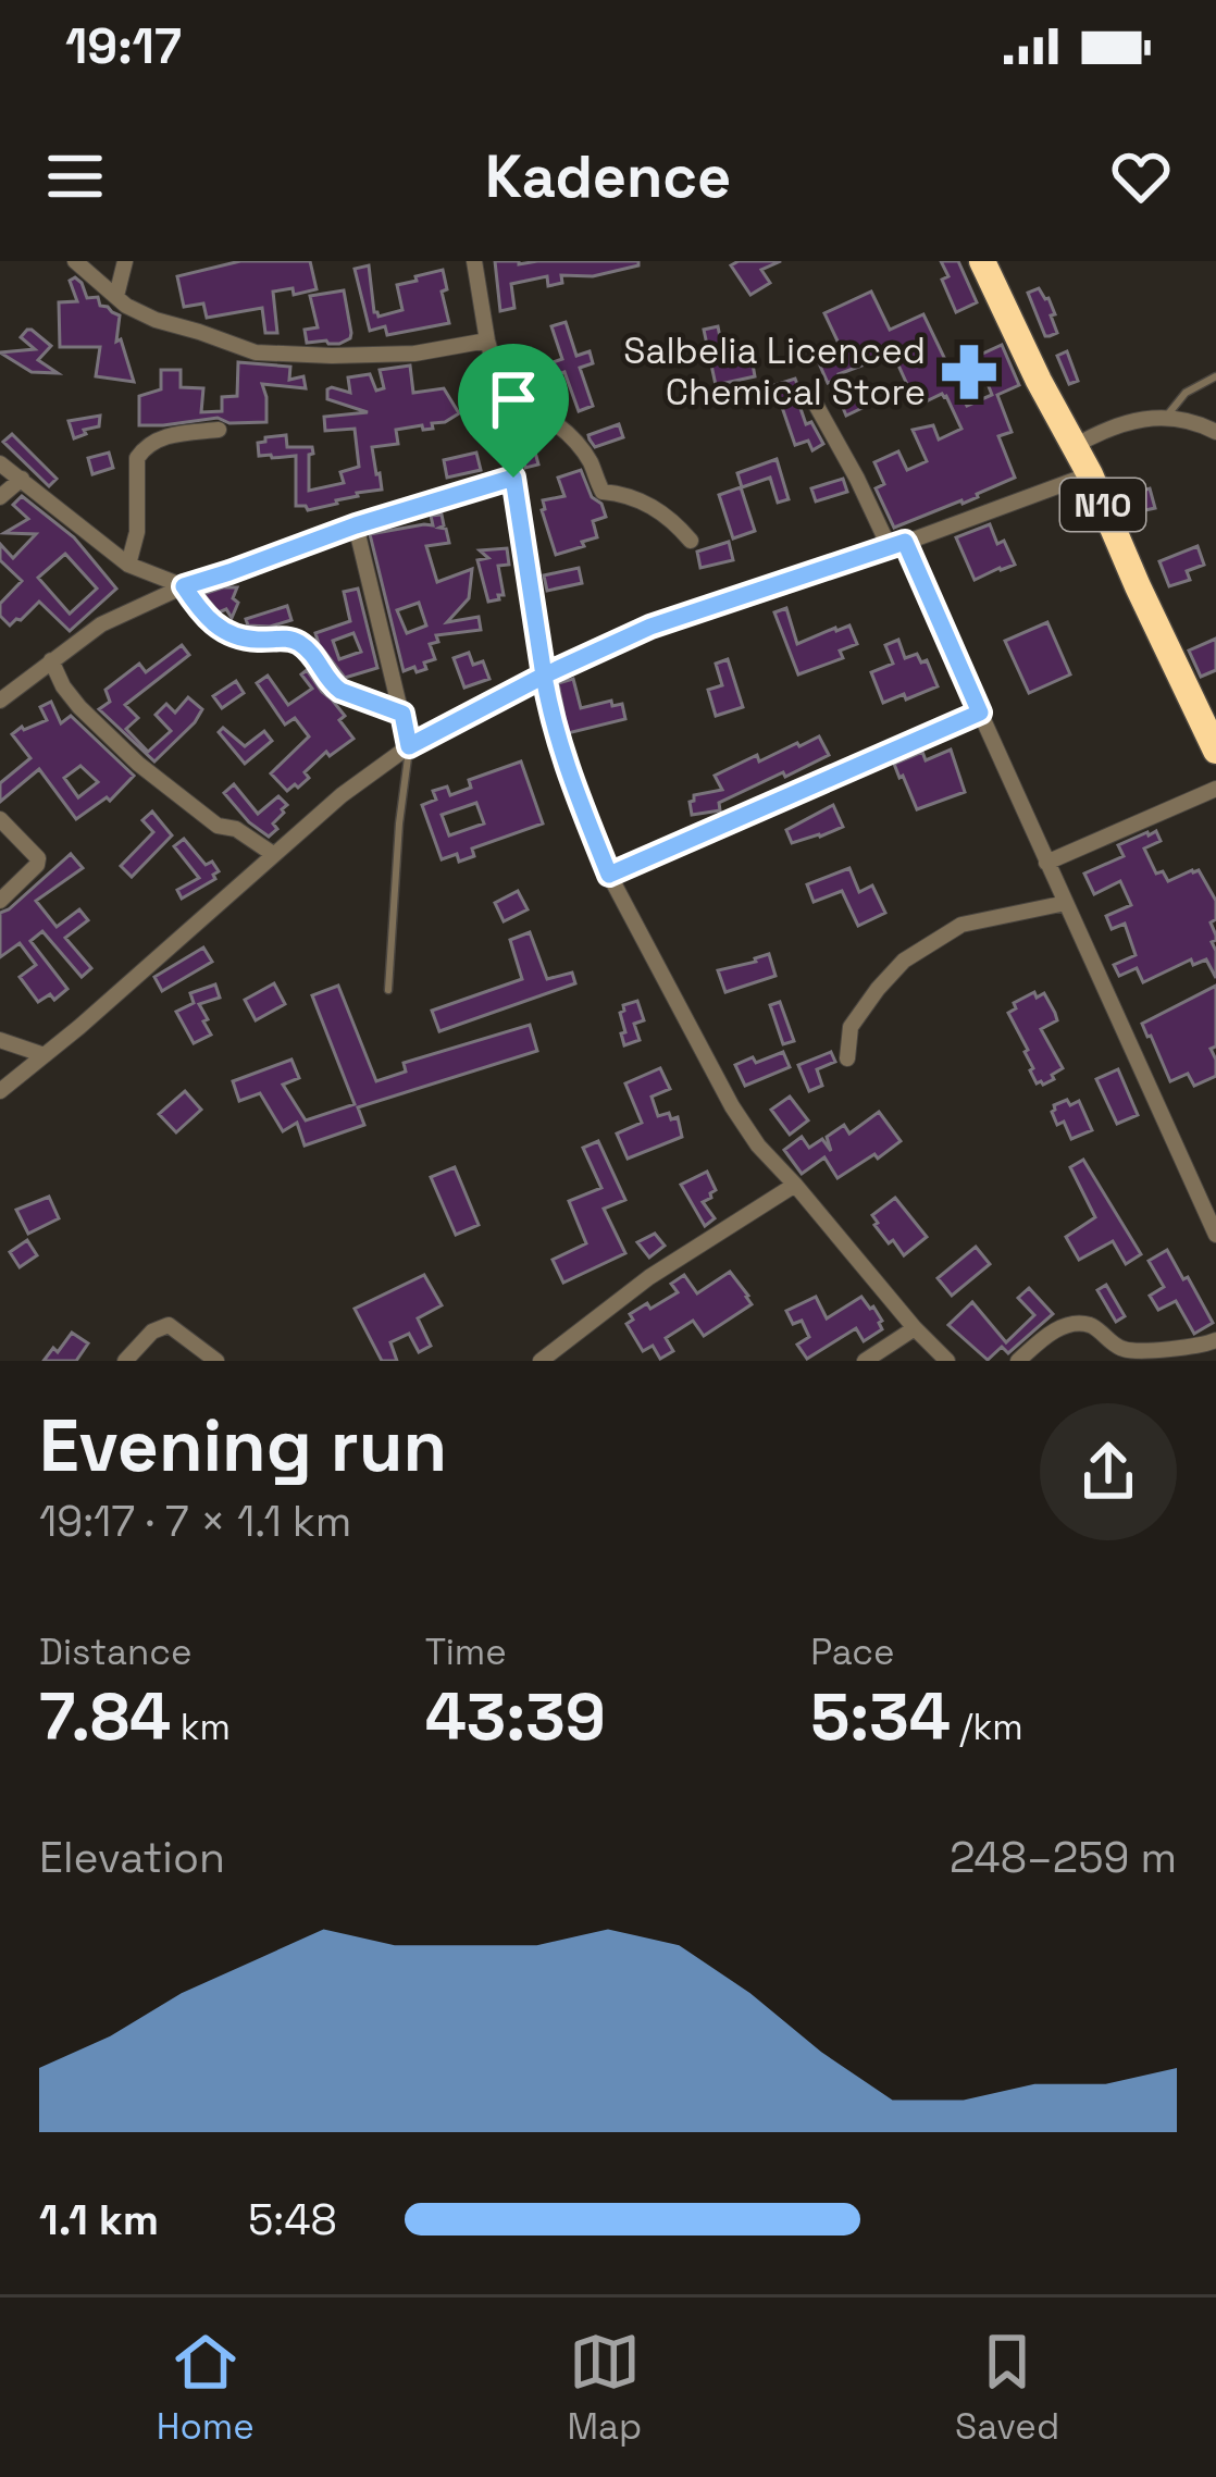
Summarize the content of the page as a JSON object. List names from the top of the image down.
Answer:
{
  "streets": {
    "highway": ["N10"]
  },
  "places": {
    "pharmacy": ["Salbelia Licenced Chemical Store"]
  },
  "page": {
    "status": "19:17",
    "header": "Kadence",
    "heading": ["Evening run", "19:17 · 7 × 1.1 km"],
    "stats": [
      ["Distance", "7.84 km"],
      ["Time", "43:39"],
      ["Pace", "5:34 /km"]
    ],
    "chart": ["Elevation", "248–259 m"],
    "list": [
      {
        "name": "1.1 km",
        "note": "5:48"
      }
    ],
    "tabs": ["Home", "Map", "Saved"]
  }
}
